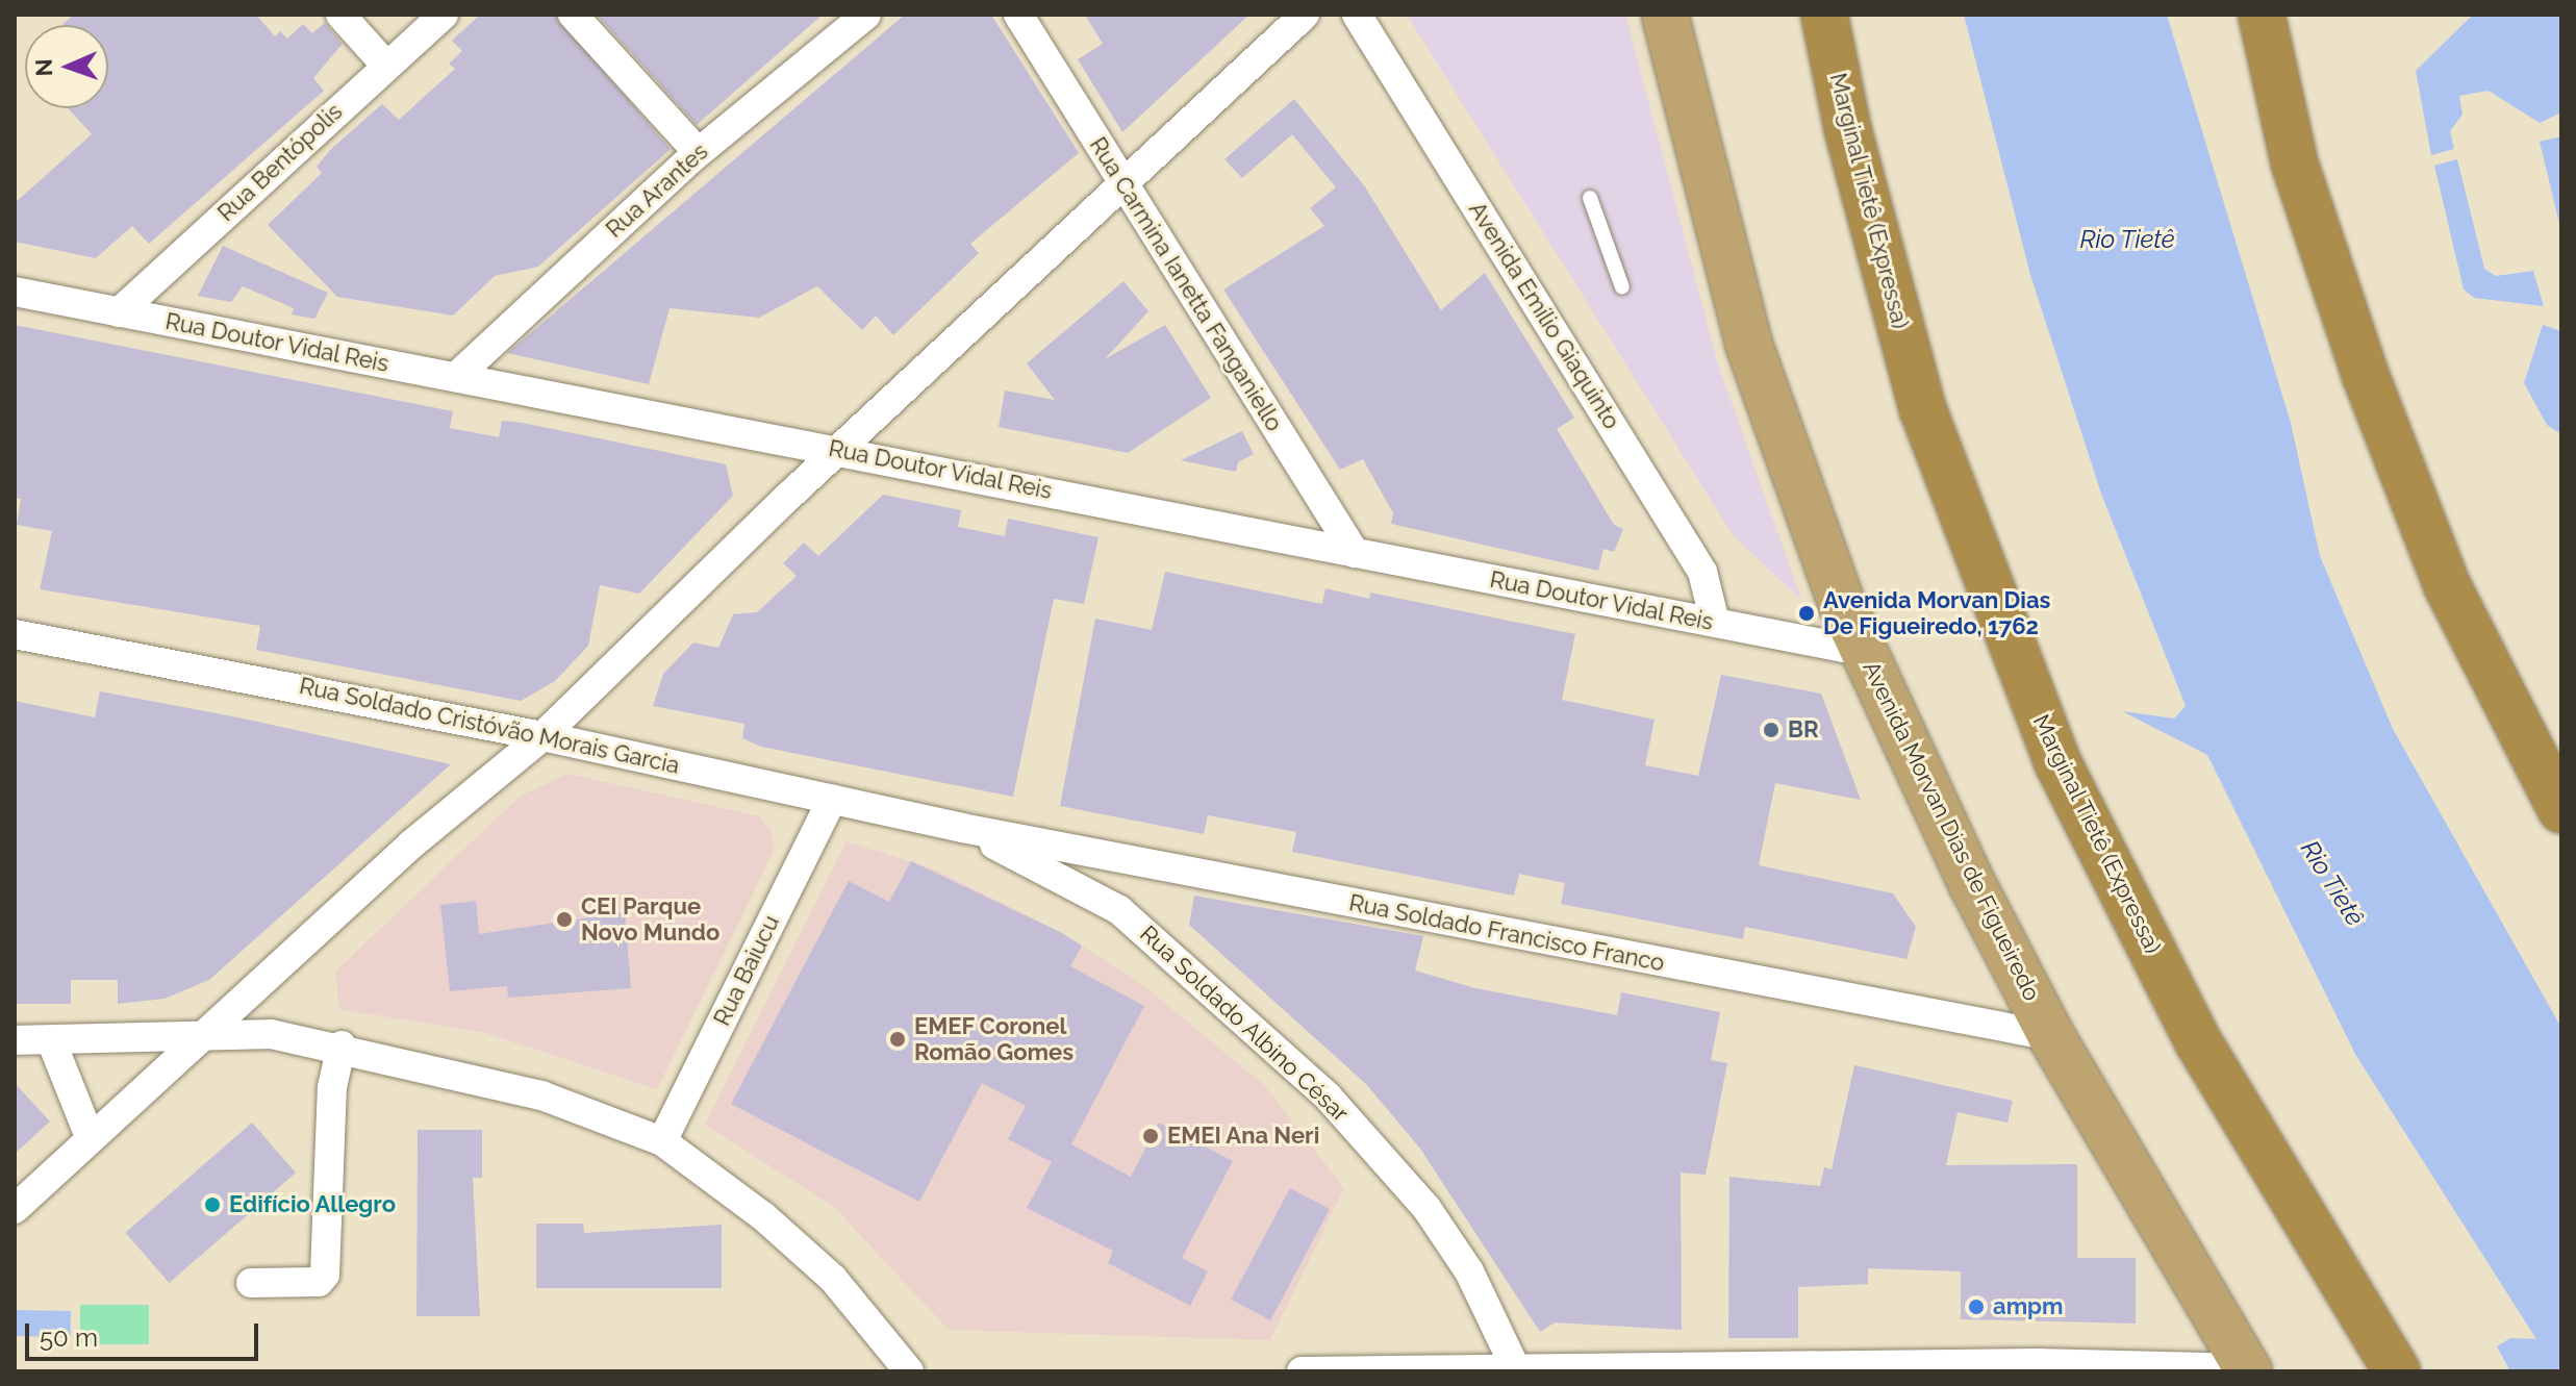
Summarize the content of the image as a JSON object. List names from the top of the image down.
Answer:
{
  "streets": {
    "highway": ["Marginal Tietê (Expressa)", "Avenida Morvan Dias de Figueiredo"],
    "street": [
      "Rua Bentópolis",
      "Rua Arantes",
      "Rua Carmina Ianetta Fanganiello",
      "Avenida Emílio Giaquinto",
      "Rua Doutor Vidal Reis",
      "Rua Soldado Cristóvão Morais Garcia",
      "Rua Soldado Francisco Franco",
      "Rua Baiucu",
      "Rua Soldado Albino César"
    ]
  },
  "crossings": [
    ["Rua Bentópolis", "Rua Doutor Vidal Reis"],
    ["Rua Arantes", "Rua Doutor Vidal Reis"],
    ["Rua Carmina Ianetta Fanganiello", "Rua Doutor Vidal Reis"],
    ["Avenida Emílio Giaquinto", "Rua Doutor Vidal Reis"],
    ["Rua Doutor Vidal Reis", "Avenida Morvan Dias de Figueiredo"],
    ["Rua Soldado Cristóvão Morais Garcia", "Rua Soldado Francisco Franco"],
    ["Rua Soldado Cristóvão Morais Garcia", "Rua Baiucu"],
    ["Rua Soldado Cristóvão Morais Garcia", "Rua Soldado Albino César"],
    ["Avenida Morvan Dias de Figueiredo", "Rua Soldado Francisco Franco"],
    ["Rua Soldado Francisco Franco", "Rua Soldado Albino César"]
  ],
  "water": ["Rio Tietê"],
  "places": [
    "Avenida Morvan Dias De Figueiredo, 1762",
    "BR",
    "CEI Parque Novo Mundo",
    "EMEF Coronel Romão Gomes",
    "EMEI Ana Neri",
    "Edifício Allegro",
    "ampm"
  ],
  "scale_bar": "50 m",
  "north": "left"
}
